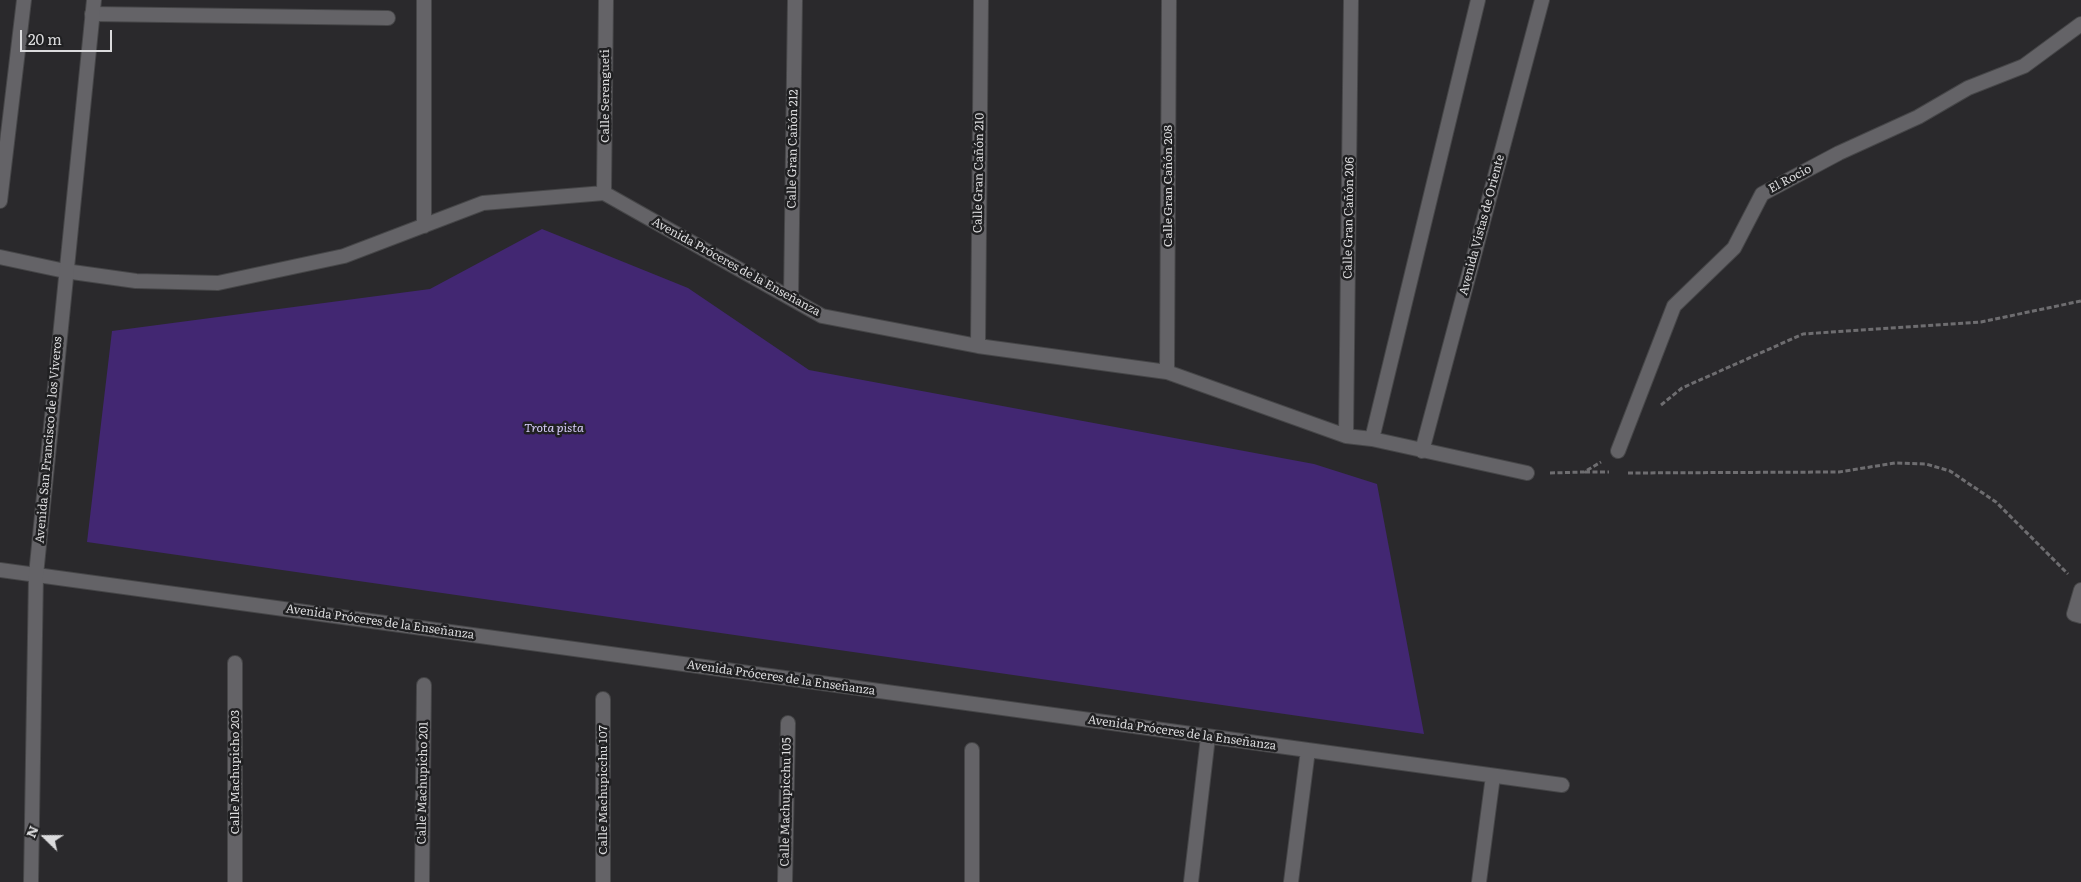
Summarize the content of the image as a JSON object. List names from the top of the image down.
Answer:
{
  "streets": {
    "street": [
      "Calle Serengueti",
      "Calle Gran Cañón 212",
      "Calle Gran Cañón 210",
      "El Rocio",
      "Calle Gran Cañón 208",
      "Calle Gran Cañón 206",
      "Avenida Vistas de Oriente",
      "Avenida Próceres de la Enseñanza",
      "Avenida San Francisco de los Viveros",
      "Calle Machupicho 203",
      "Calle Machupicho 201",
      "Calle Machupicchu 107",
      "Calle Machupicchu 105"
    ]
  },
  "crossings": [
    ["Calle Serengueti", "Avenida Próceres de la Enseñanza"],
    ["Calle Gran Cañón 212", "Avenida Próceres de la Enseñanza"],
    ["Calle Gran Cañón 210", "Avenida Próceres de la Enseñanza"],
    ["Calle Gran Cañón 208", "Avenida Próceres de la Enseñanza"],
    ["Calle Gran Cañón 206", "Avenida Próceres de la Enseñanza"],
    ["Avenida Vistas de Oriente", "Avenida Próceres de la Enseñanza"],
    ["Avenida Próceres de la Enseñanza", "Avenida San Francisco de los Viveros"]
  ],
  "parks": ["Trota pista"],
  "scale_bar": "20 m",
  "north": "left"
}
